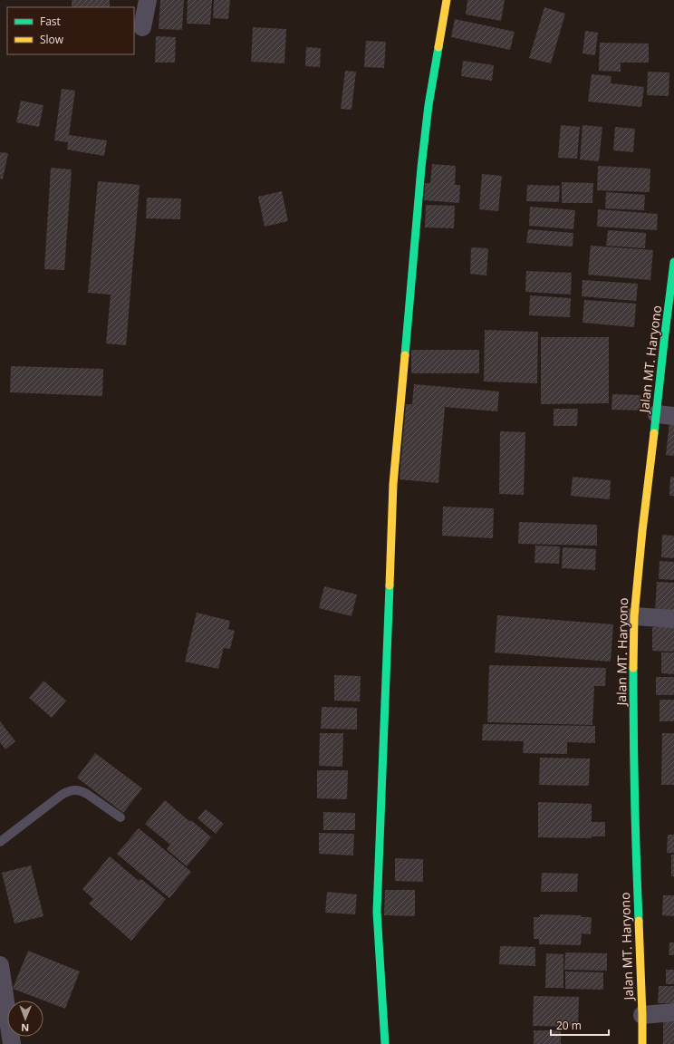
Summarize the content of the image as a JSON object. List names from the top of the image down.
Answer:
{
  "streets": {
    "street": ["Jalan MT. Haryono"]
  },
  "legend": ["Fast", "Slow"],
  "scale_bar": "20 m",
  "north": "bottom"
}
